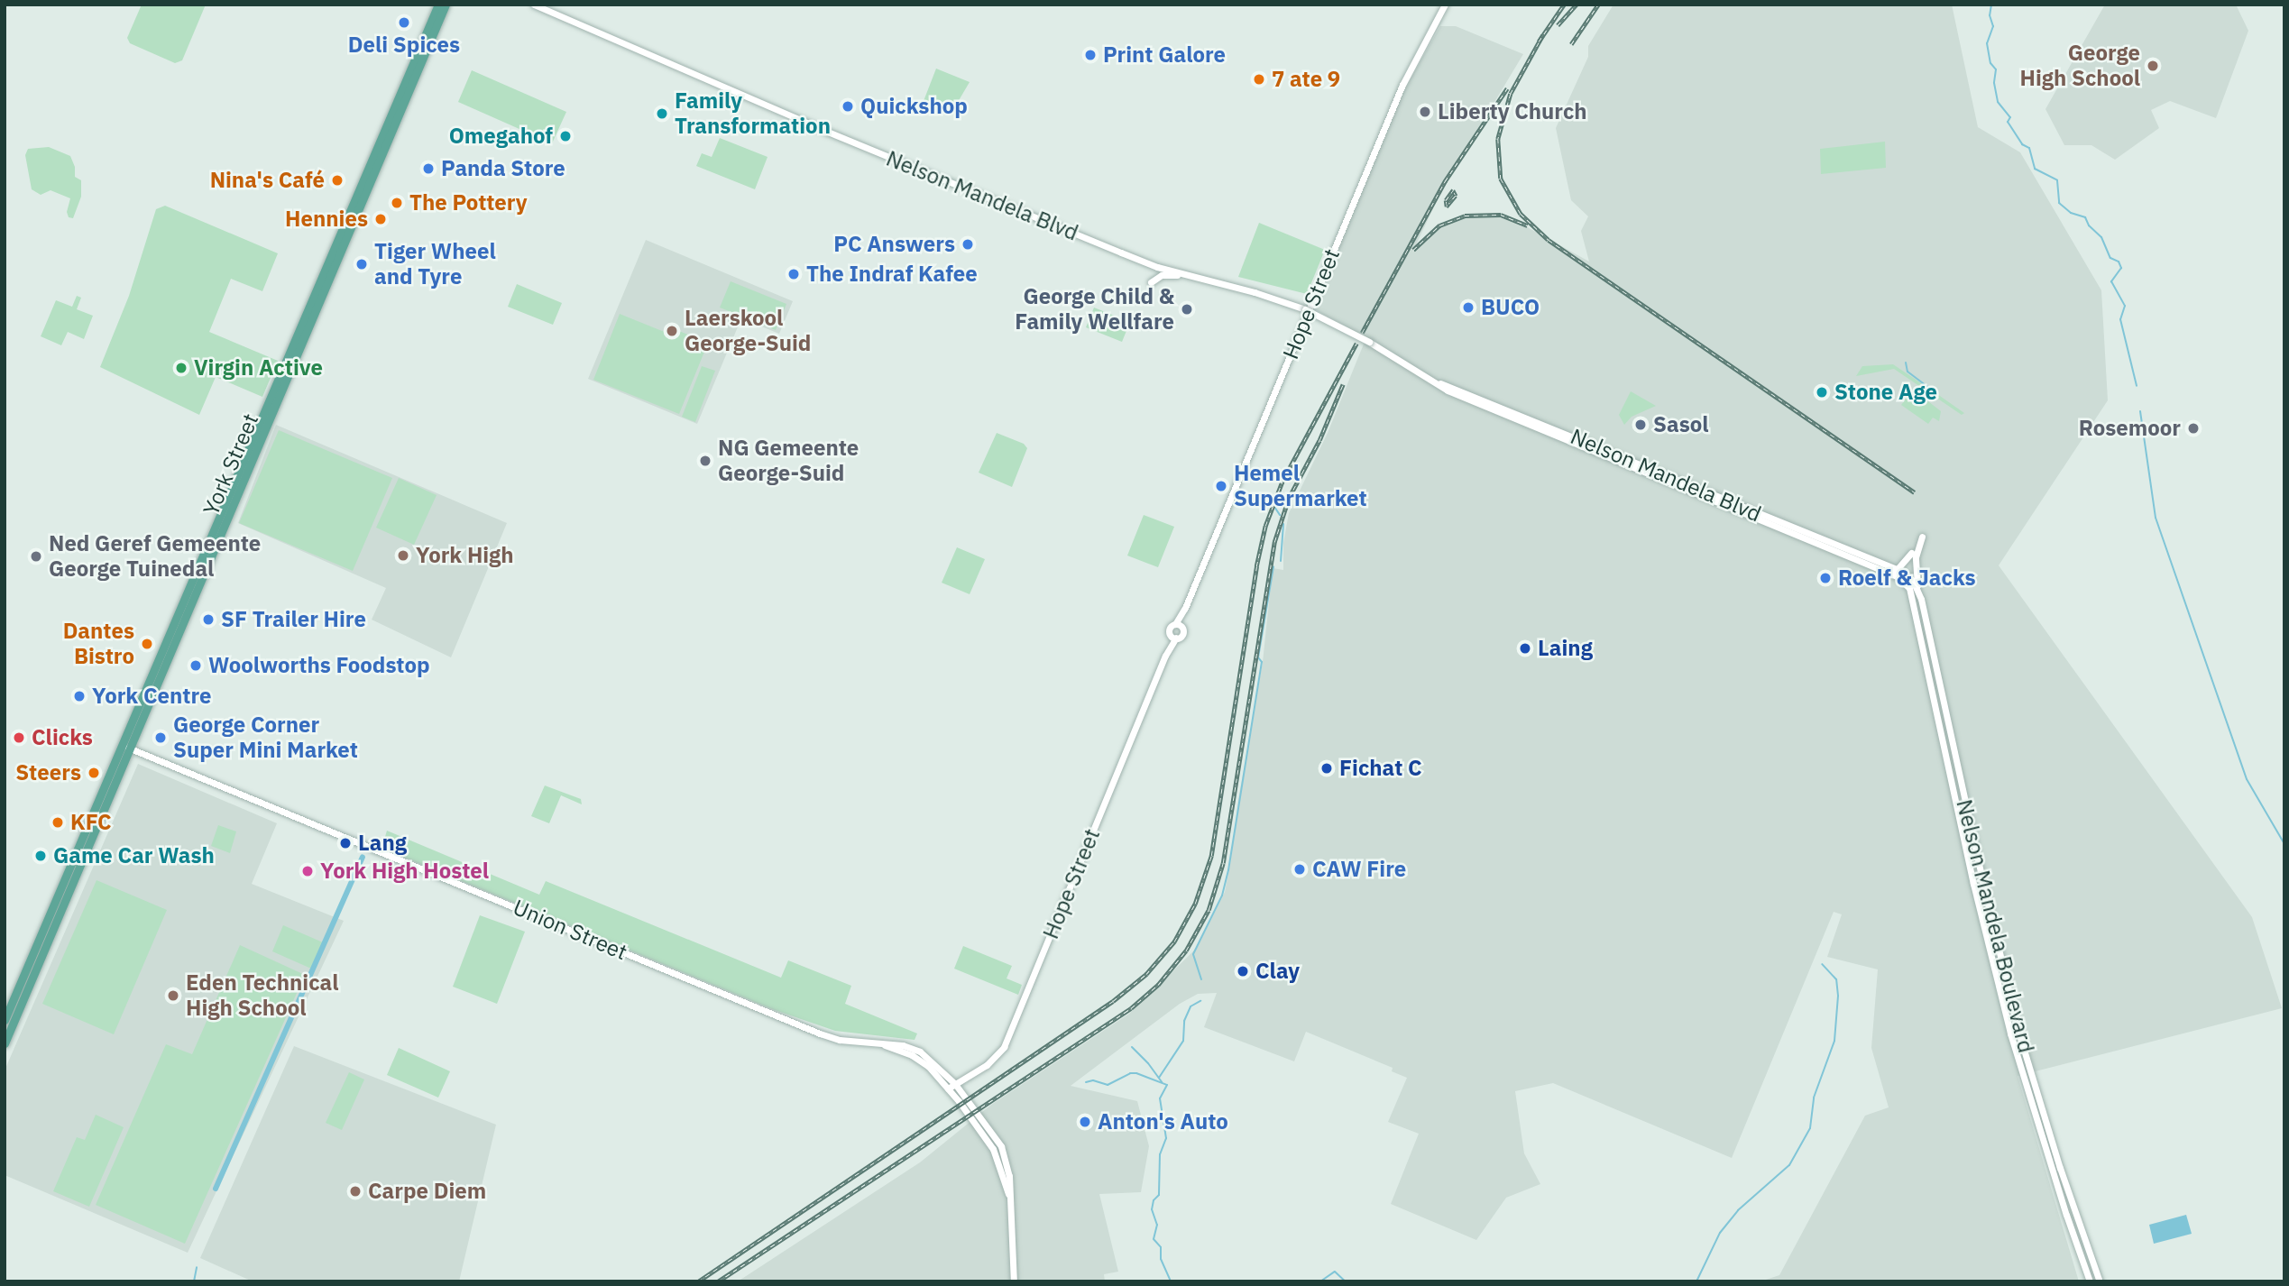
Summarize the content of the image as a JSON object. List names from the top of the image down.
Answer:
{
  "streets": {
    "main road": ["York Street"],
    "street": [
      "Nelson Mandela Blvd",
      "Hope Street",
      "Nelson Mandela Boulevard",
      "Union Street"
    ]
  },
  "crossings": [
    ["Nelson Mandela Blvd", "Nelson Mandela Boulevard"],
    ["Hope Street", "Union Street"],
    ["York Street", "Union Street"]
  ],
  "places": [
    "Deli Spices",
    "Print Galore",
    "George High School",
    "7 ate 9",
    "Quickshop",
    "Liberty Church",
    "Family Transformation",
    "Omegahof",
    "Panda Store",
    "Nina's Café",
    "The Pottery",
    "Hennies",
    "PC Answers",
    "Tiger Wheel and Tyre",
    "The Indraf Kafee",
    "BUCO",
    "George Child & Family Wellfare",
    "Laerskool George-Suid",
    "Virgin Active",
    "Stone Age",
    "Sasol",
    "Rosemoor",
    "NG Gemeente George-Suid",
    "Hemel Supermarket",
    "York High",
    "Ned Geref Gemeente George Tuinedal",
    "Roelf & Jacks",
    "SF Trailer Hire",
    "Dantes Bistro",
    "Laing",
    "Woolworths Foodstop",
    "York Centre",
    "Clicks",
    "George Corner Super Mini Market",
    "Fichat C",
    "Steers",
    "KFC",
    "Lang",
    "Game Car Wash",
    "CAW Fire",
    "York High Hostel",
    "Clay",
    "Eden Technical High School",
    "Anton's Auto",
    "Carpe Diem"
  ]
}
